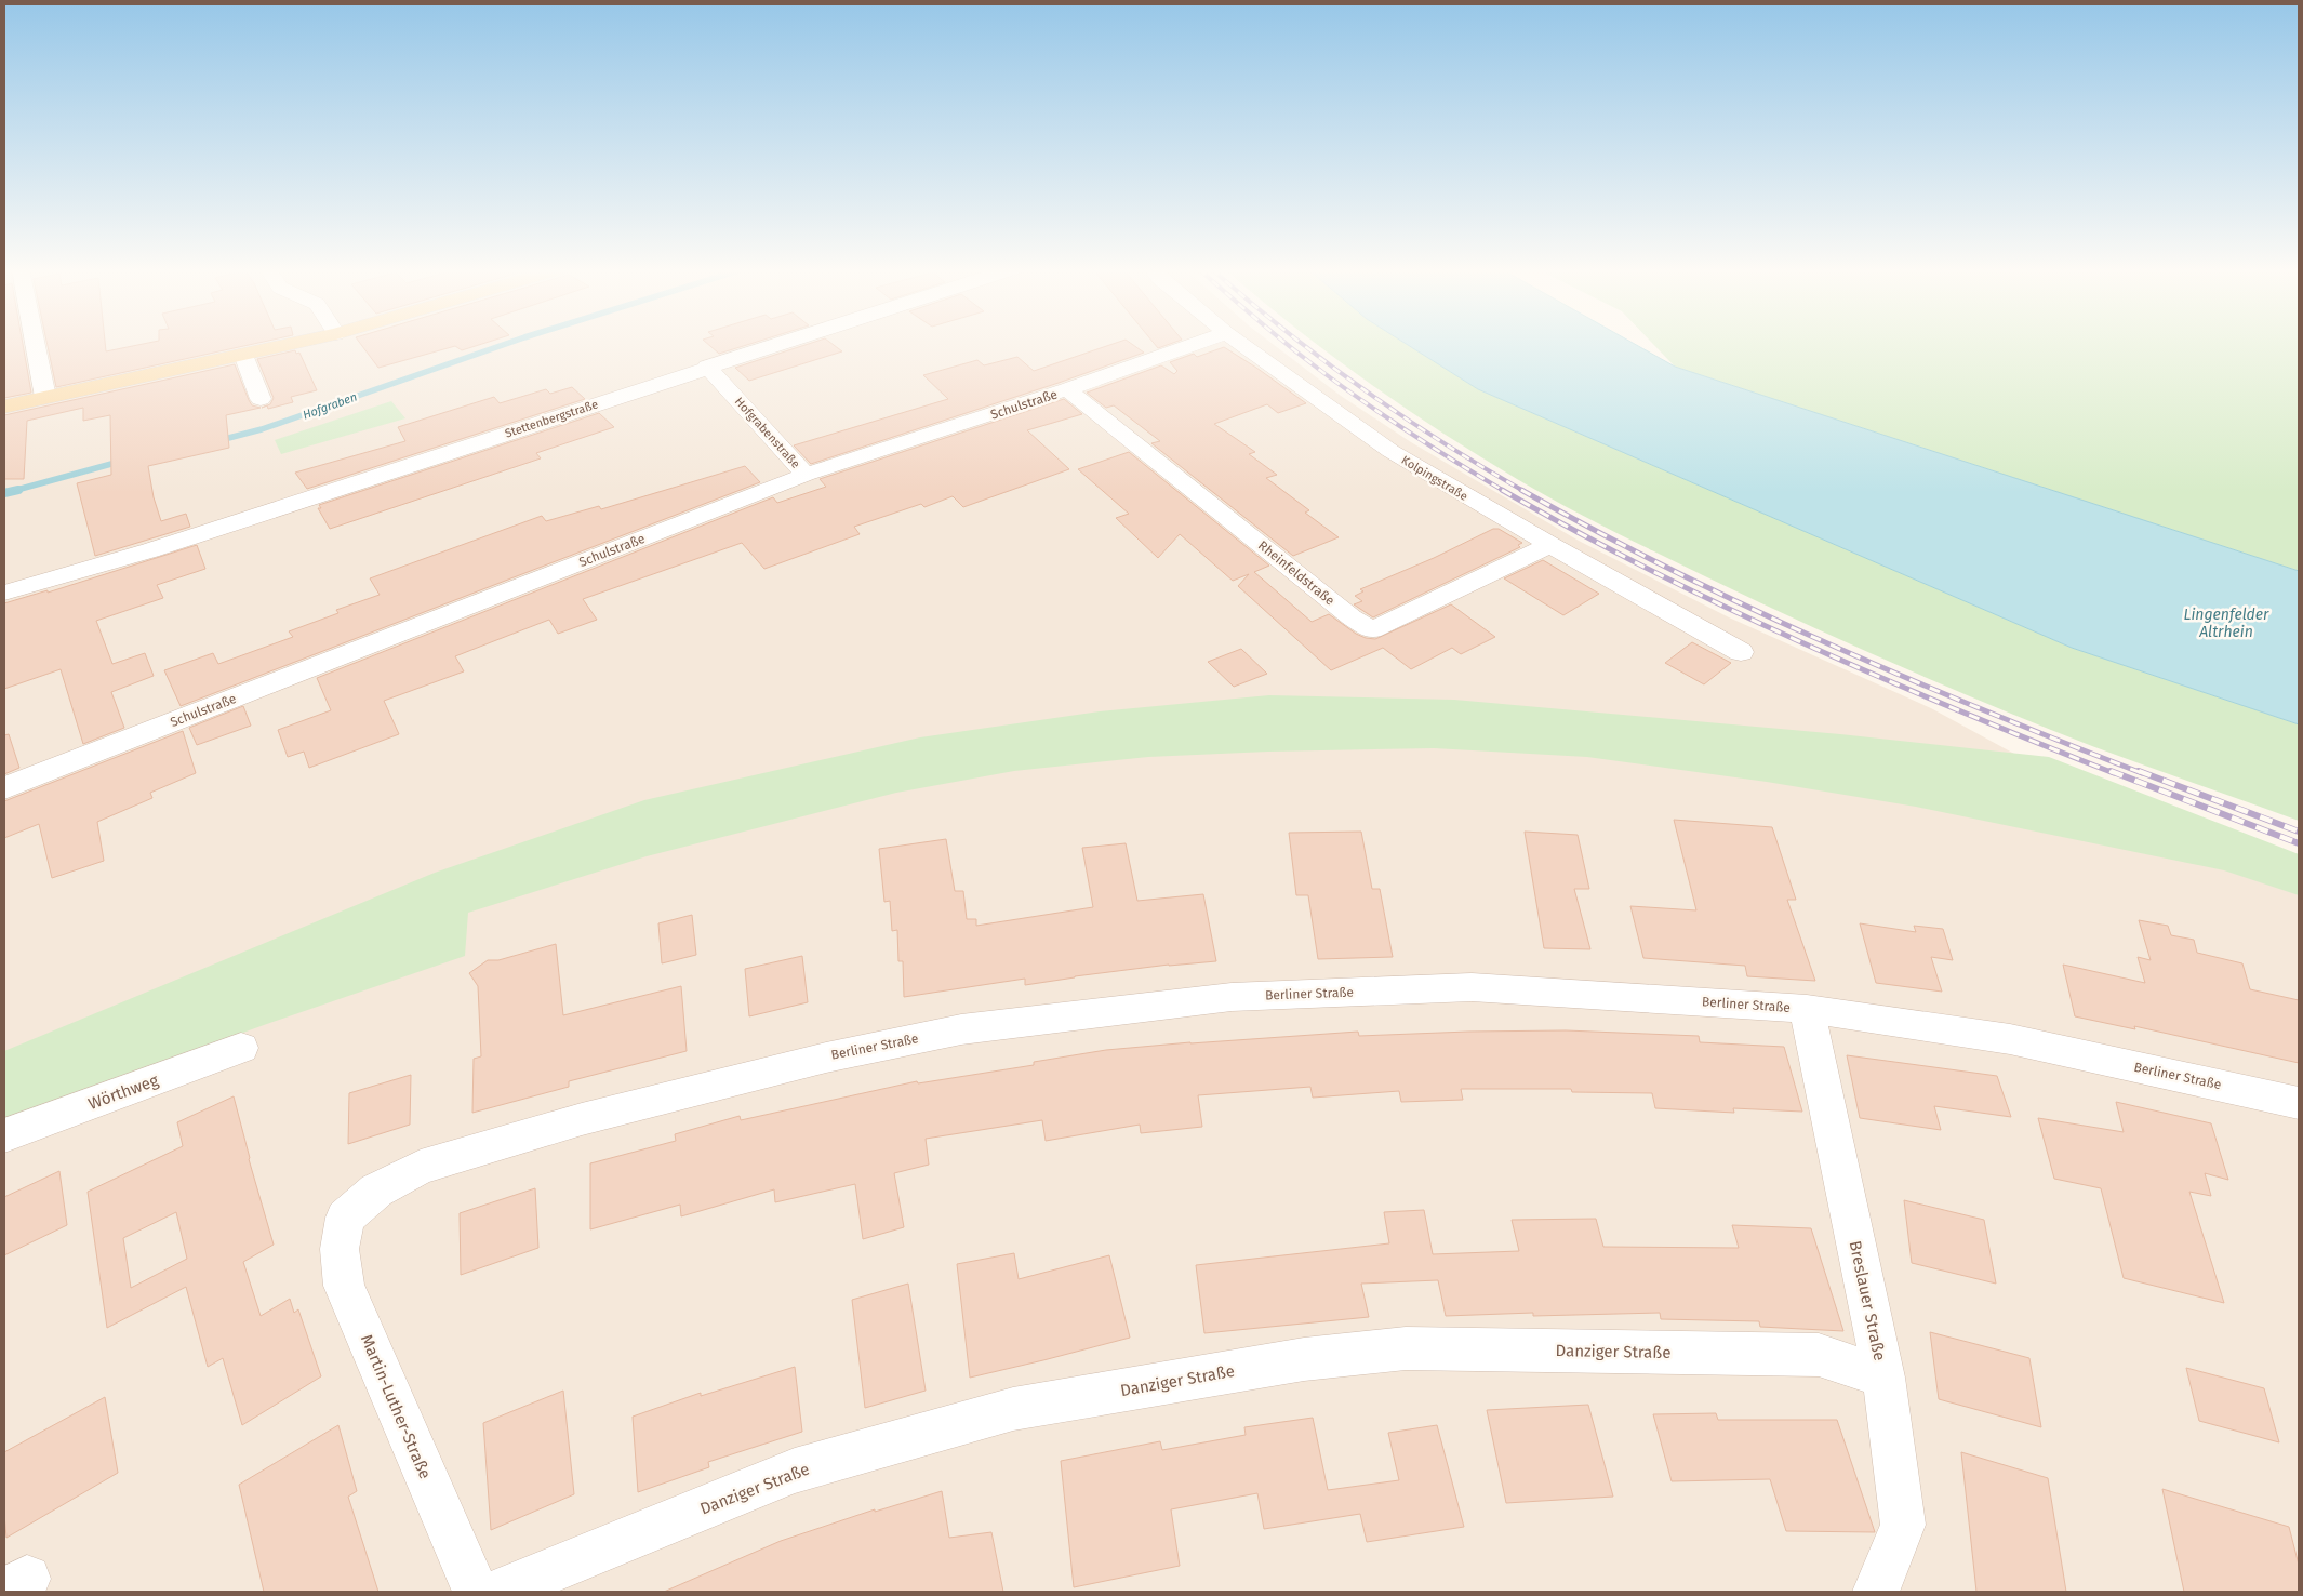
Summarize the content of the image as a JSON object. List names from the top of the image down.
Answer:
{
  "streets": {
    "street": [
      "Schulstraße",
      "Stettenbergstraße",
      "Hofgrabenstraße",
      "Kolpingstraße",
      "Rheinfeldstraße",
      "Berliner Straße",
      "Wörthweg",
      "Breslauer Straße",
      "Danziger Straße",
      "Martin-Luther-Straße"
    ]
  },
  "crossings": [
    ["Schulstraße", "Hofgrabenstraße"],
    ["Schulstraße", "Rheinfeldstraße"],
    ["Stettenbergstraße", "Hofgrabenstraße"],
    ["Kolpingstraße", "Rheinfeldstraße"],
    ["Berliner Straße", "Breslauer Straße"],
    ["Berliner Straße", "Martin-Luther-Straße"],
    ["Breslauer Straße", "Danziger Straße"]
  ],
  "water": ["Hofgraben", "Lingenfelder Altrhein"]
}
